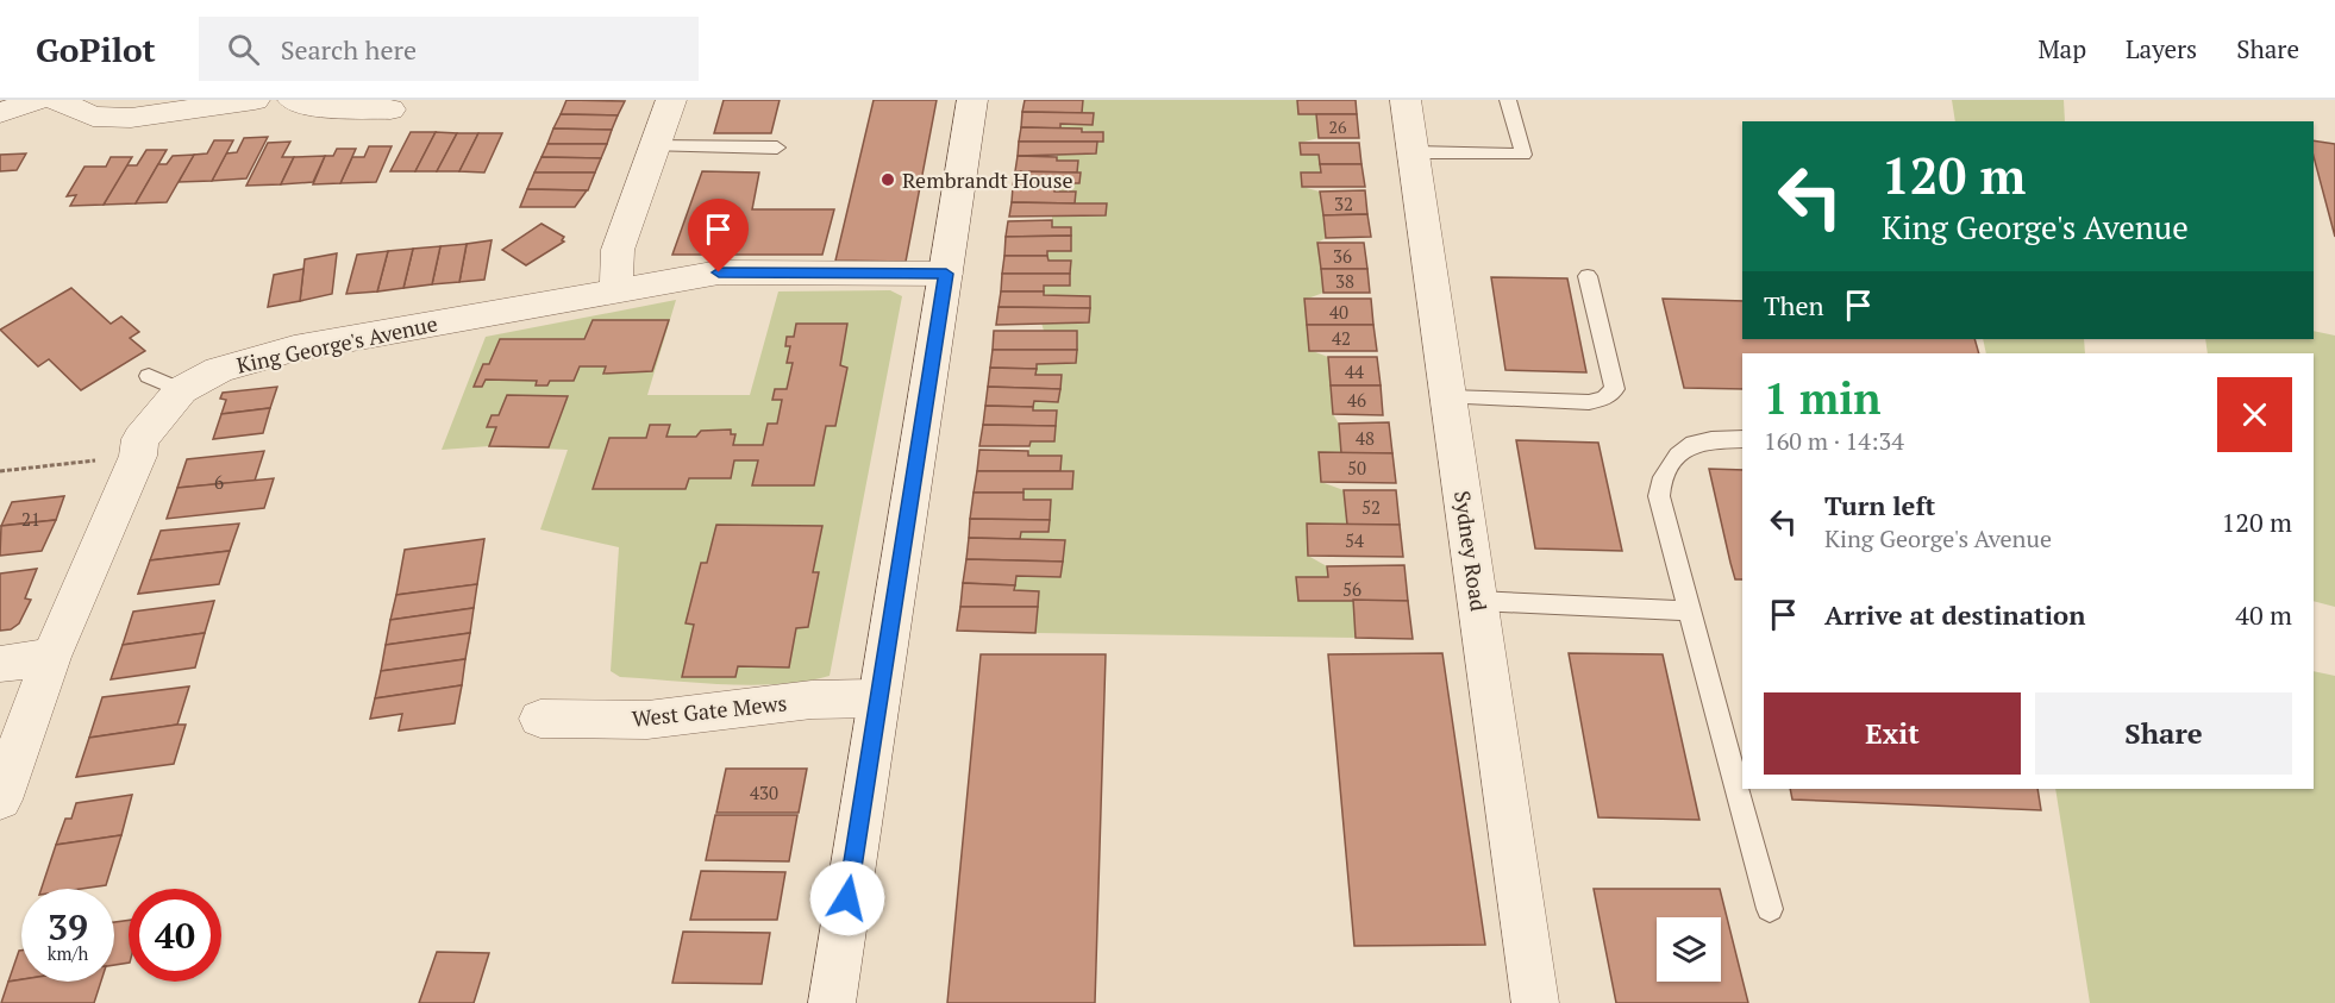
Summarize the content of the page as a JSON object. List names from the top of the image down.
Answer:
{
  "streets": {
    "street": ["King George's Avenue", "Sydney Road", "West Gate Mews"]
  },
  "places": ["Rembrandt House"],
  "house_numbers": [
    "26",
    "32",
    "36",
    "38",
    "40",
    "42",
    "44",
    "46",
    "48",
    "50",
    "6",
    "52",
    "21",
    "54",
    "56",
    "430"
  ],
  "page": {
    "header": "GoPilot",
    "search": "Search here",
    "nav": ["Map", "Layers", "Share"],
    "turn": ["120 m", "King George's Avenue"],
    "then": "Then",
    "heading": ["1 min", "160 m · 14:34"],
    "list": [
      {
        "name": "Turn left",
        "note": "King George's Avenue",
        "value": "120 m"
      },
      {
        "name": "Arrive at destination",
        "value": "40 m"
      }
    ],
    "buttons": ["Exit", "Share"],
    "speed": "39 km/h",
    "limit": "40"
  }
}
